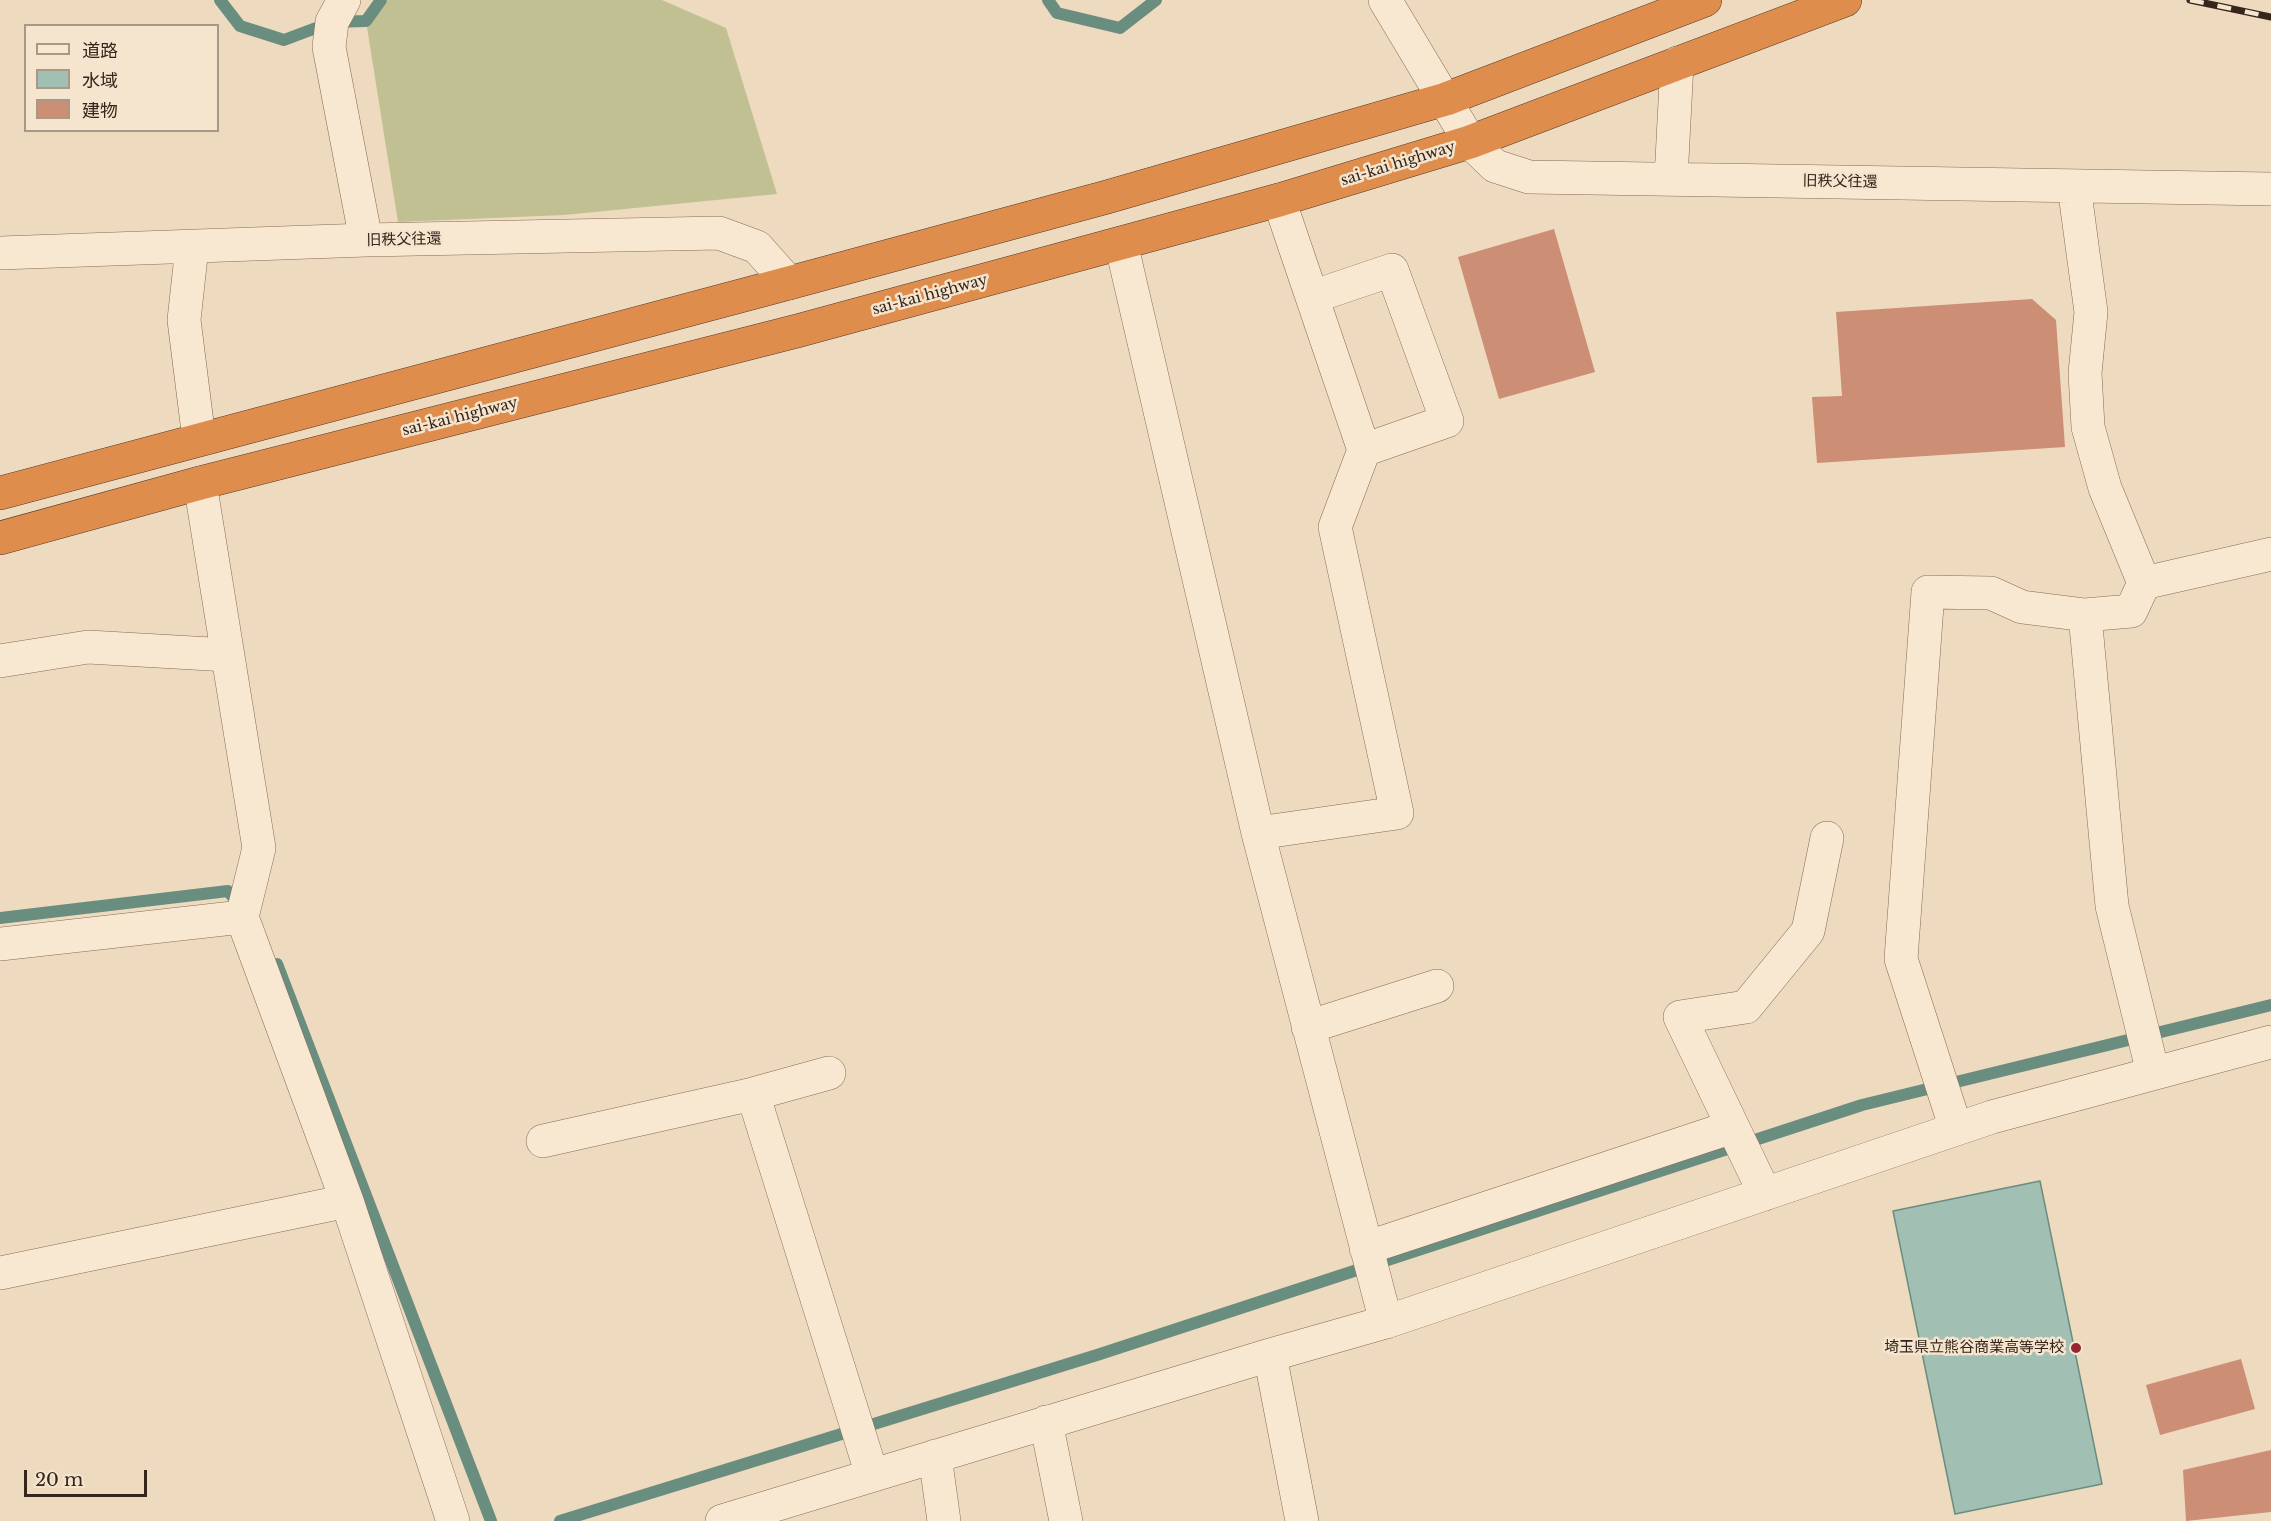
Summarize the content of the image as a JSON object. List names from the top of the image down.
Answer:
{
  "streets": {
    "highway": ["sai-kai highway"],
    "street": ["旧秩父往還"]
  },
  "crossings": [
    ["sai-kai highway", "旧秩父往還"]
  ],
  "places": ["埼玉県立熊谷商業高等学校"],
  "legend": ["道路", "水域", "建物"],
  "scale_bar": "20 m"
}
